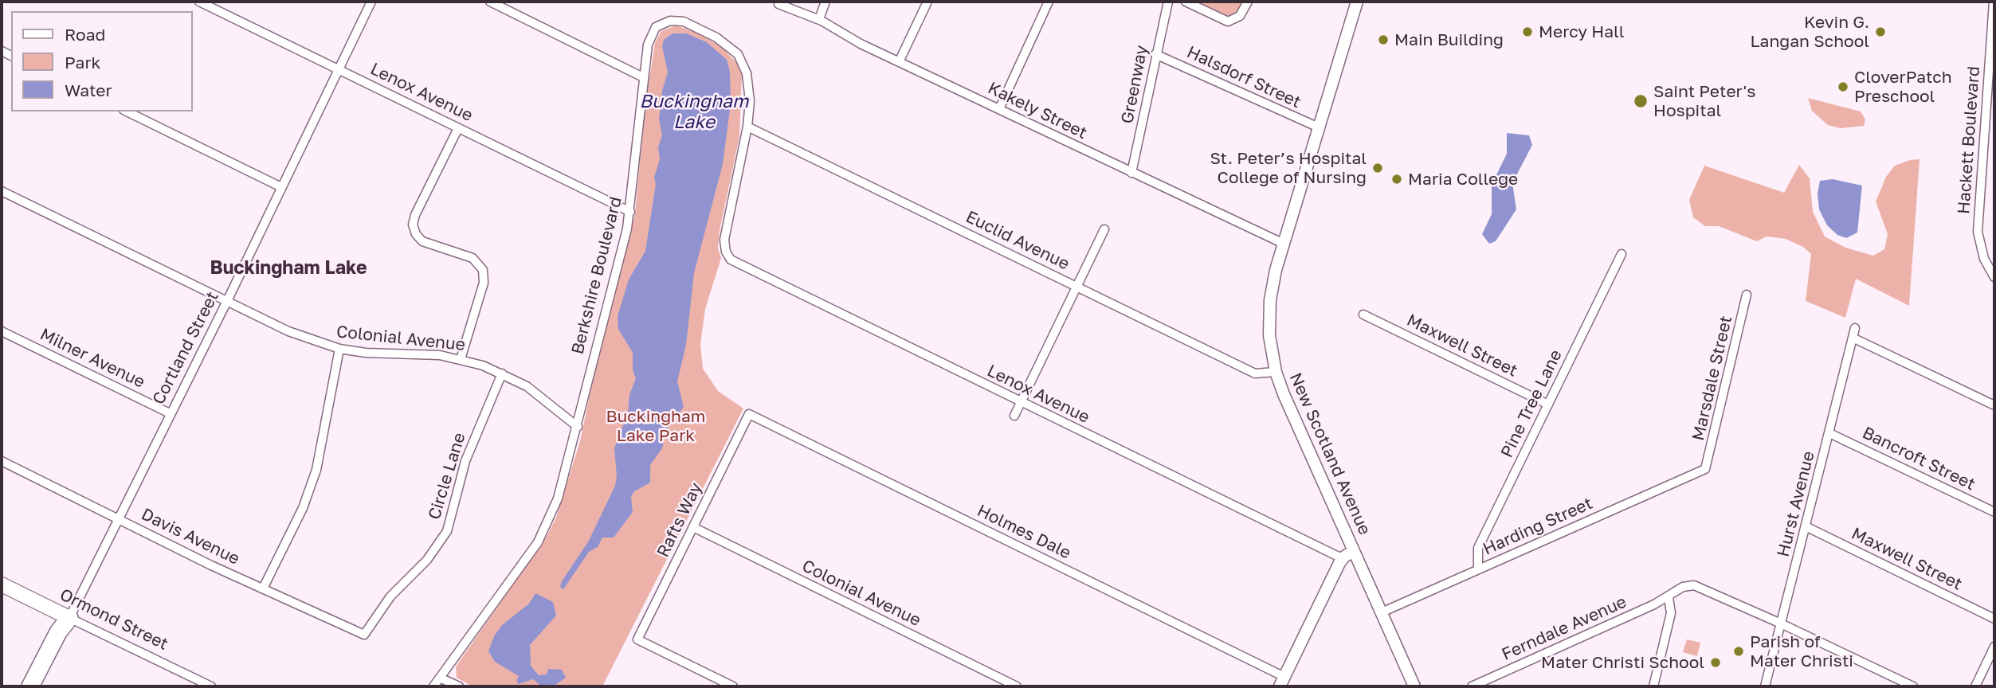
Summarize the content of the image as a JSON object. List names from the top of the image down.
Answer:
{
  "streets": {
    "main road": ["Ormond Street"],
    "street": [
      "Halsdorf Street",
      "Greenway",
      "Lenox Avenue",
      "Kakely Street",
      "Hackett Boulevard",
      "Euclid Avenue",
      "Berkshire Boulevard",
      "Colonial Avenue",
      "Maxwell Street",
      "Cortland Street",
      "Milner Avenue",
      "Marsdale Street",
      "Pine Tree Lane",
      "New Scotland Avenue",
      "Bancroft Street",
      "Circle Lane",
      "Hurst Avenue",
      "Rafts Way",
      "Harding Street",
      "Holmes Dale",
      "Davis Avenue",
      "Ferndale Avenue"
    ]
  },
  "crossings": [
    ["Halsdorf Street", "Greenway"],
    ["Halsdorf Street", "New Scotland Avenue"],
    ["Greenway", "Kakely Street"],
    ["Lenox Avenue", "Berkshire Boulevard"],
    ["Lenox Avenue", "Cortland Street"],
    ["Kakely Street", "New Scotland Avenue"],
    ["Euclid Avenue", "Berkshire Boulevard"],
    ["Euclid Avenue", "New Scotland Avenue"],
    ["Berkshire Boulevard", "Colonial Avenue"],
    ["Colonial Avenue", "Cortland Street"],
    ["Colonial Avenue", "Circle Lane"],
    ["Colonial Avenue", "Rafts Way"],
    ["Maxwell Street", "Pine Tree Lane"],
    ["Maxwell Street", "Hurst Avenue"],
    ["Cortland Street", "Milner Avenue"],
    ["Cortland Street", "Davis Avenue"],
    ["Cortland Street", "Ormond Street"],
    ["Marsdale Street", "Harding Street"],
    ["Pine Tree Lane", "Harding Street"],
    ["New Scotland Avenue", "Harding Street"],
    ["Bancroft Street", "Hurst Avenue"],
    ["Circle Lane", "Davis Avenue"],
    ["Hurst Avenue", "Ferndale Avenue"],
    ["Rafts Way", "Holmes Dale"]
  ],
  "districts": ["Buckingham Lake"],
  "water": ["Buckingham Lake"],
  "parks": ["Buckingham Lake Park"],
  "places": [
    "Mercy Hall",
    "Kevin G. Langan School",
    "Main Building",
    "CloverPatch Preschool",
    "Saint Peter's Hospital",
    "St. Peter’s Hospital College of Nursing",
    "Maria College",
    "Parish of Mater Christi",
    "Mater Christi School"
  ],
  "legend": ["Road", "Park", "Water"]
}
